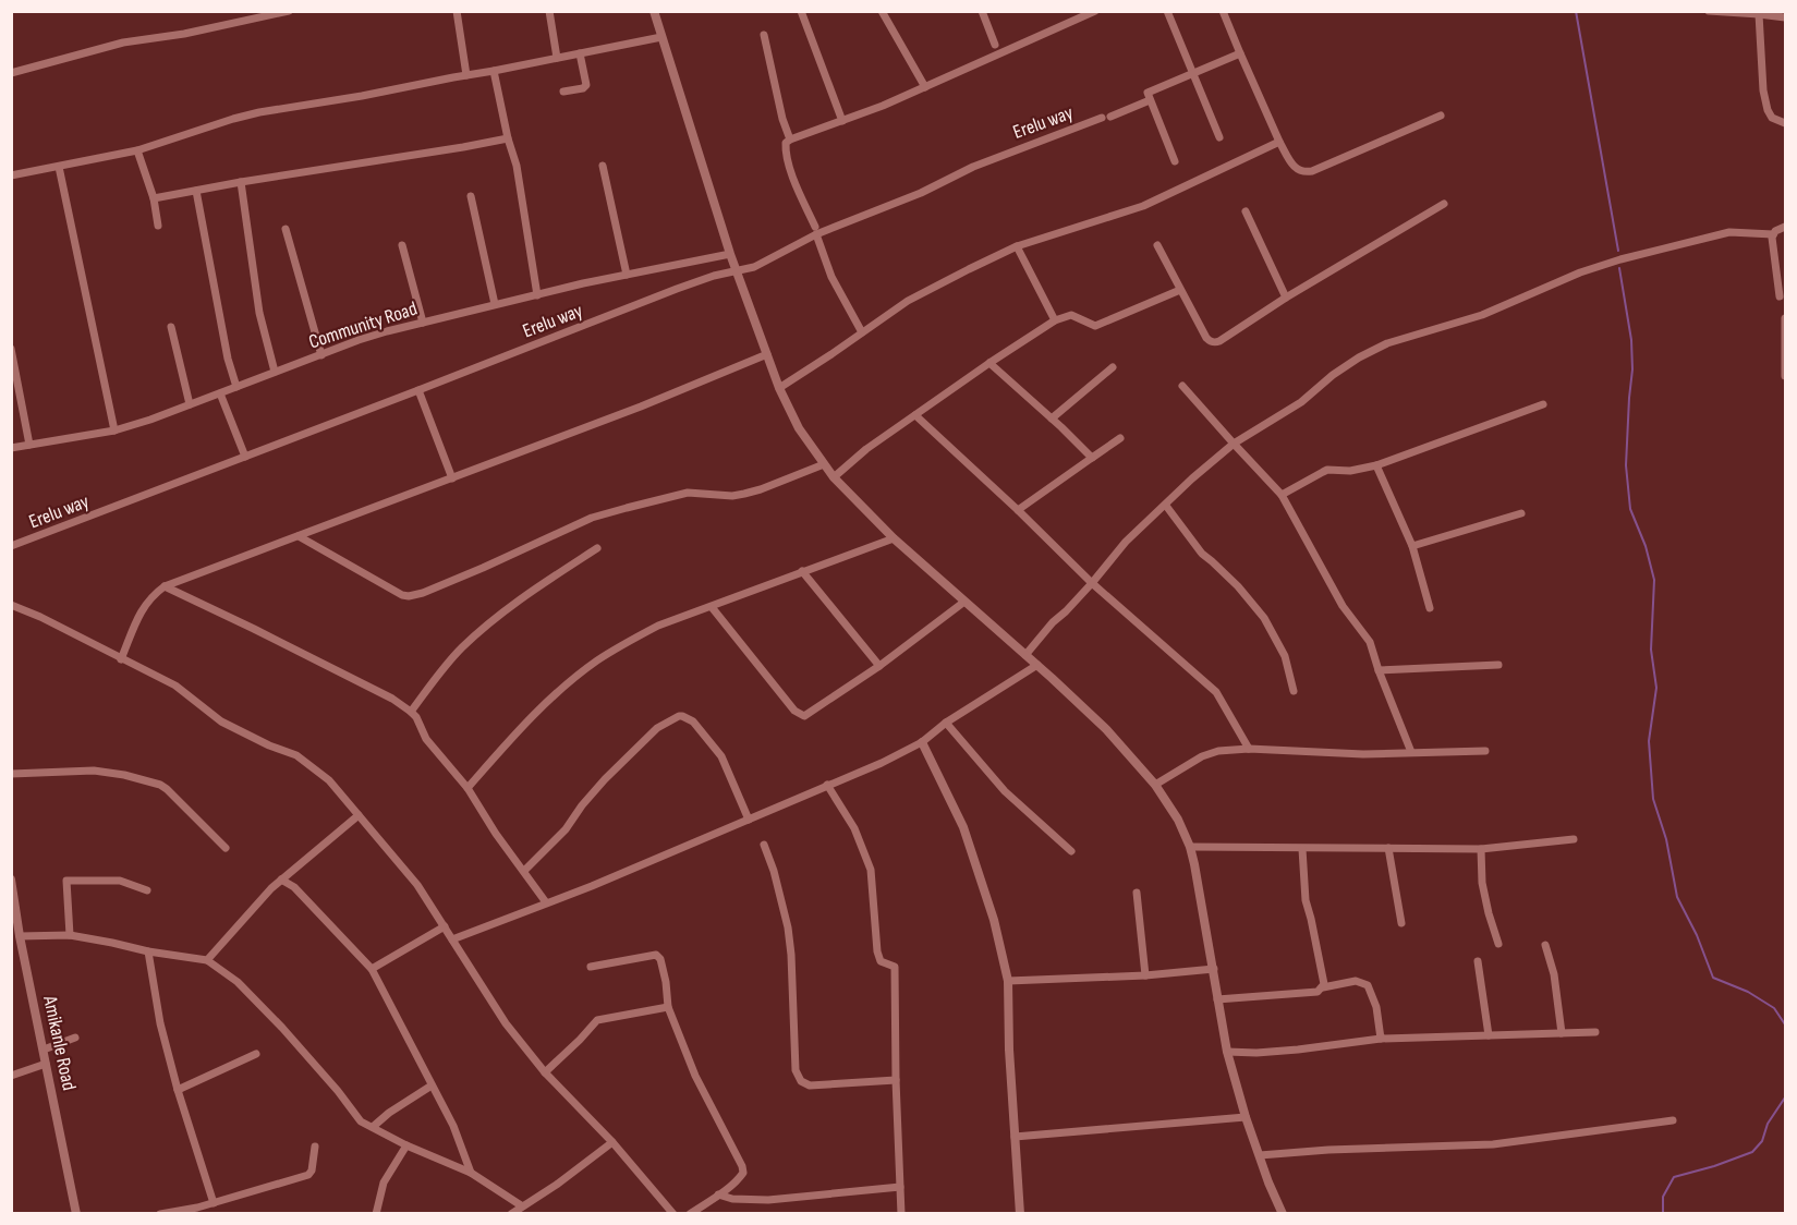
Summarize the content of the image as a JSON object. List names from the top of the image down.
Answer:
{
  "streets": {
    "street": ["Erelu way", "Community Road", "Amikanle Road"]
  }
}
